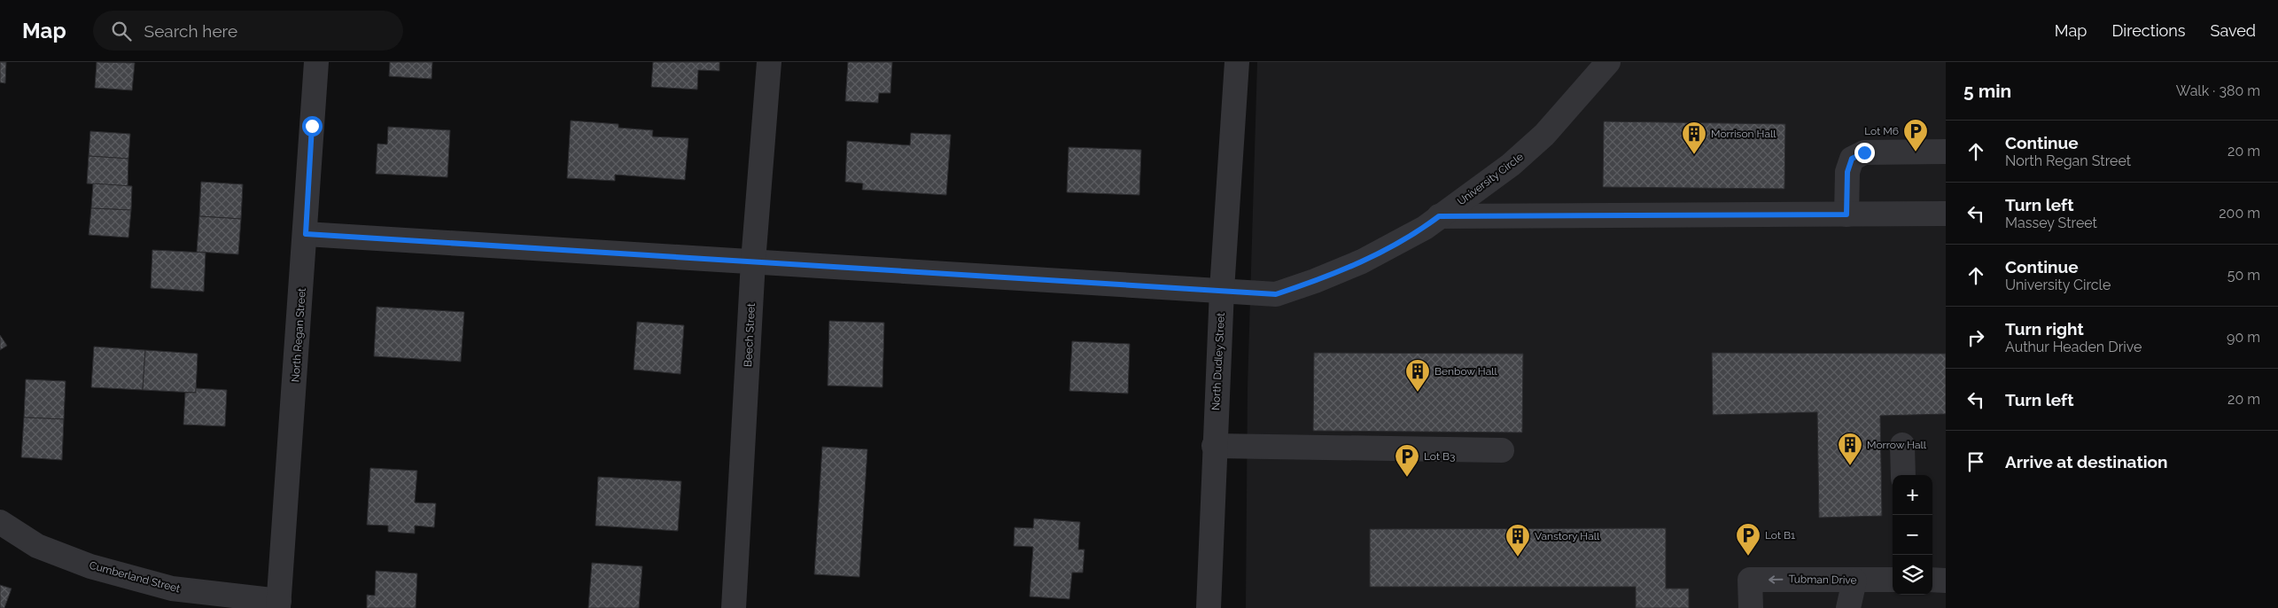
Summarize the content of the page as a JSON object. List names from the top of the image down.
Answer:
{
  "streets": {
    "street": [
      "University Circle",
      "North Regan Street",
      "Beech Street",
      "North Dudley Street",
      "Cumberland Street",
      "Tubman Drive"
    ]
  },
  "crossings": [
    ["University Circle", "North Regan Street"],
    ["University Circle", "Beech Street"],
    ["University Circle", "North Dudley Street"],
    ["North Regan Street", "Cumberland Street"]
  ],
  "one_way": ["Tubman Drive"],
  "places": {
    "parking": ["Lot M6", "Lot B3", "Lot B1"],
    "building": [
      "Morrison Hall",
      "Benbow Hall",
      "Morrow Hall",
      "Vanstory Hall"
    ]
  },
  "page": {
    "header": "Map",
    "search": "Search here",
    "nav": ["Map", "Directions", "Saved"],
    "heading": ["5 min", "Walk · 380 m"],
    "list": [
      ["Continue", "North Regan Street", "20 m"],
      ["Turn left", "Massey Street", "200 m"],
      ["Continue", "University Circle", "50 m"],
      ["Turn right", "Authur Headen Drive", "90 m"],
      ["Turn left", "20 m"],
      "Arrive at destination"
    ],
    "map_buttons": ["+", "−"]
  }
}
